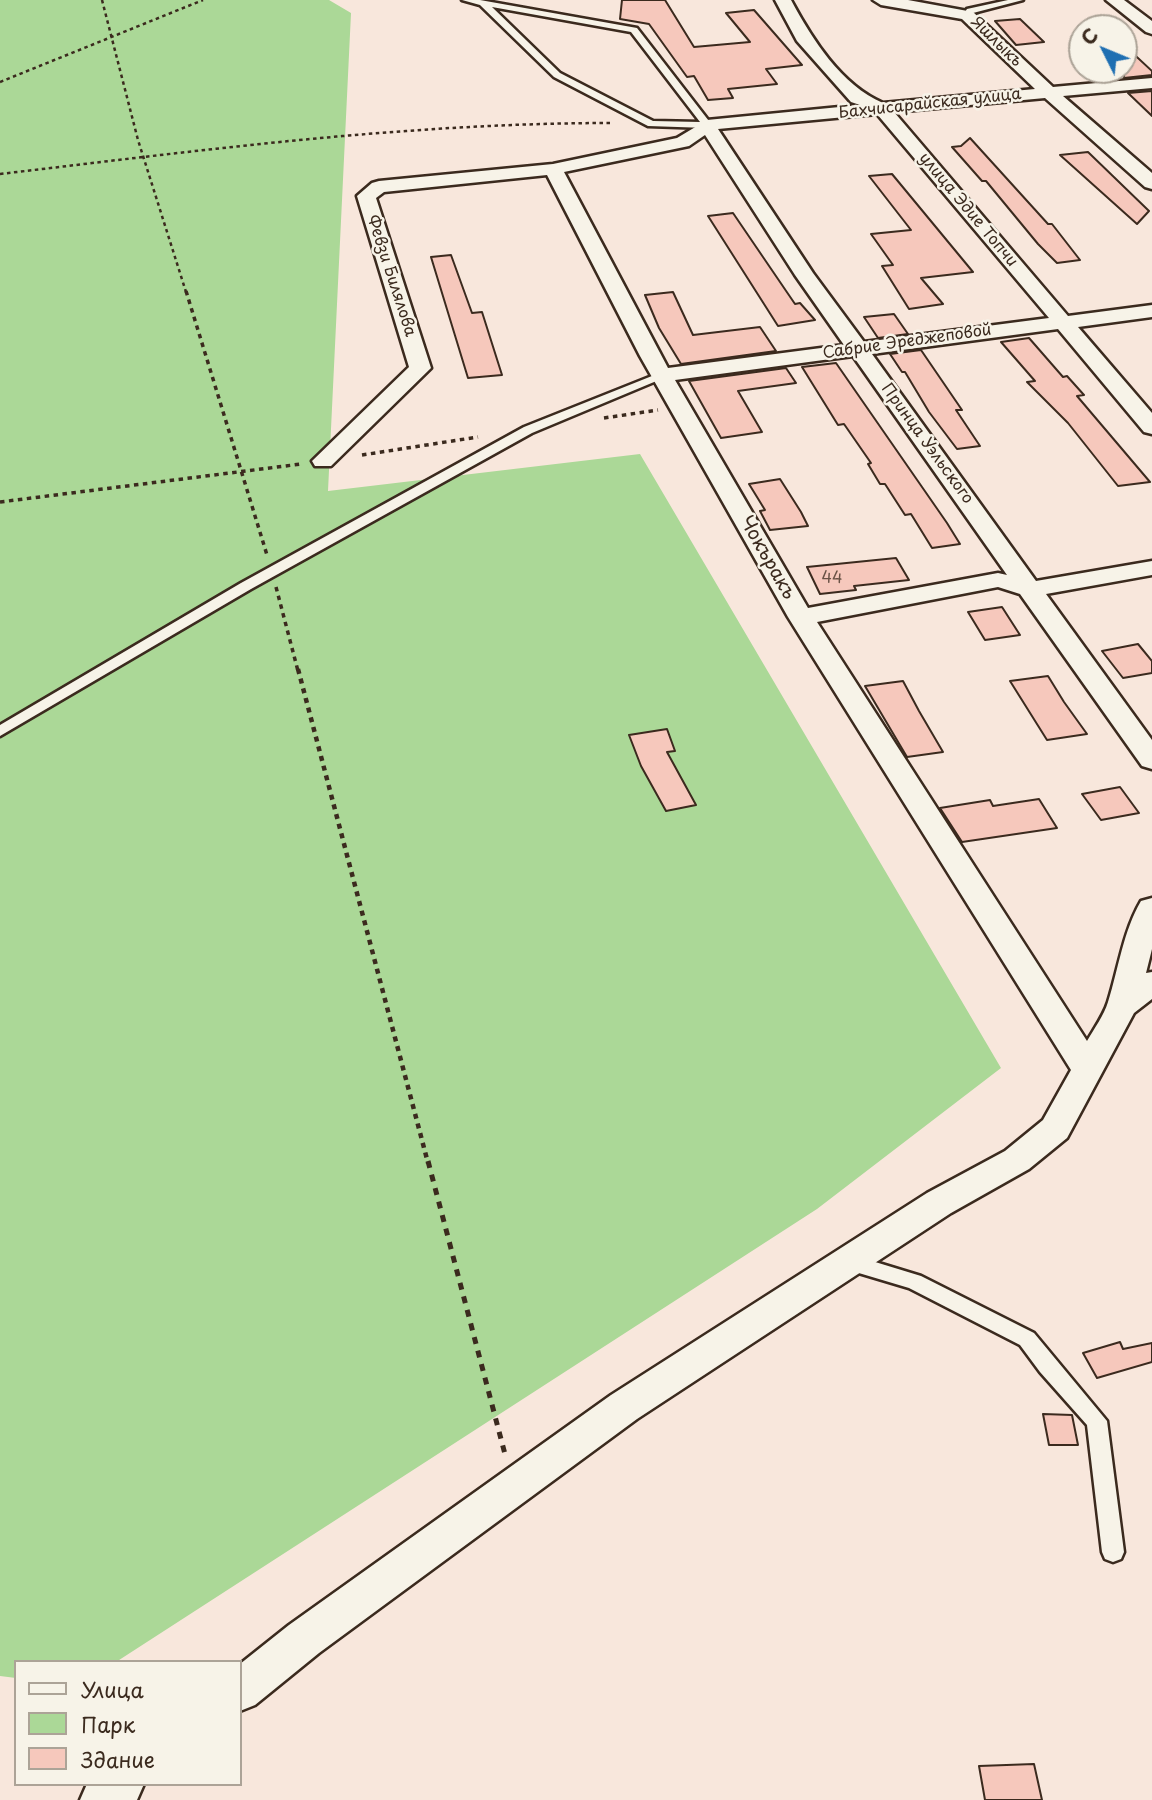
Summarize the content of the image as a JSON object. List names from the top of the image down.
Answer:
{
  "streets": {
    "street": [
      "Яшлыкъ",
      "Бахчисарайская улица",
      "улица Эдие Топчи",
      "Февзи Билялова",
      "Сабрие Эреджеповой",
      "Принца Уэльского",
      "Чокъракъ"
    ]
  },
  "crossings": [
    ["Яшлыкъ", "Бахчисарайская улица"],
    ["Бахчисарайская улица", "улица Эдие Топчи"],
    ["Бахчисарайская улица", "Принца Уэльского"],
    ["улица Эдие Топчи", "Сабрие Эреджеповой"],
    ["Февзи Билялова", "Чокъракъ"],
    ["Сабрие Эреджеповой", "Принца Уэльского"],
    ["Сабрие Эреджеповой", "Чокъракъ"]
  ],
  "house_numbers": ["44"],
  "legend": ["Улица", "Парк", "Здание"],
  "north": "top left"
}
